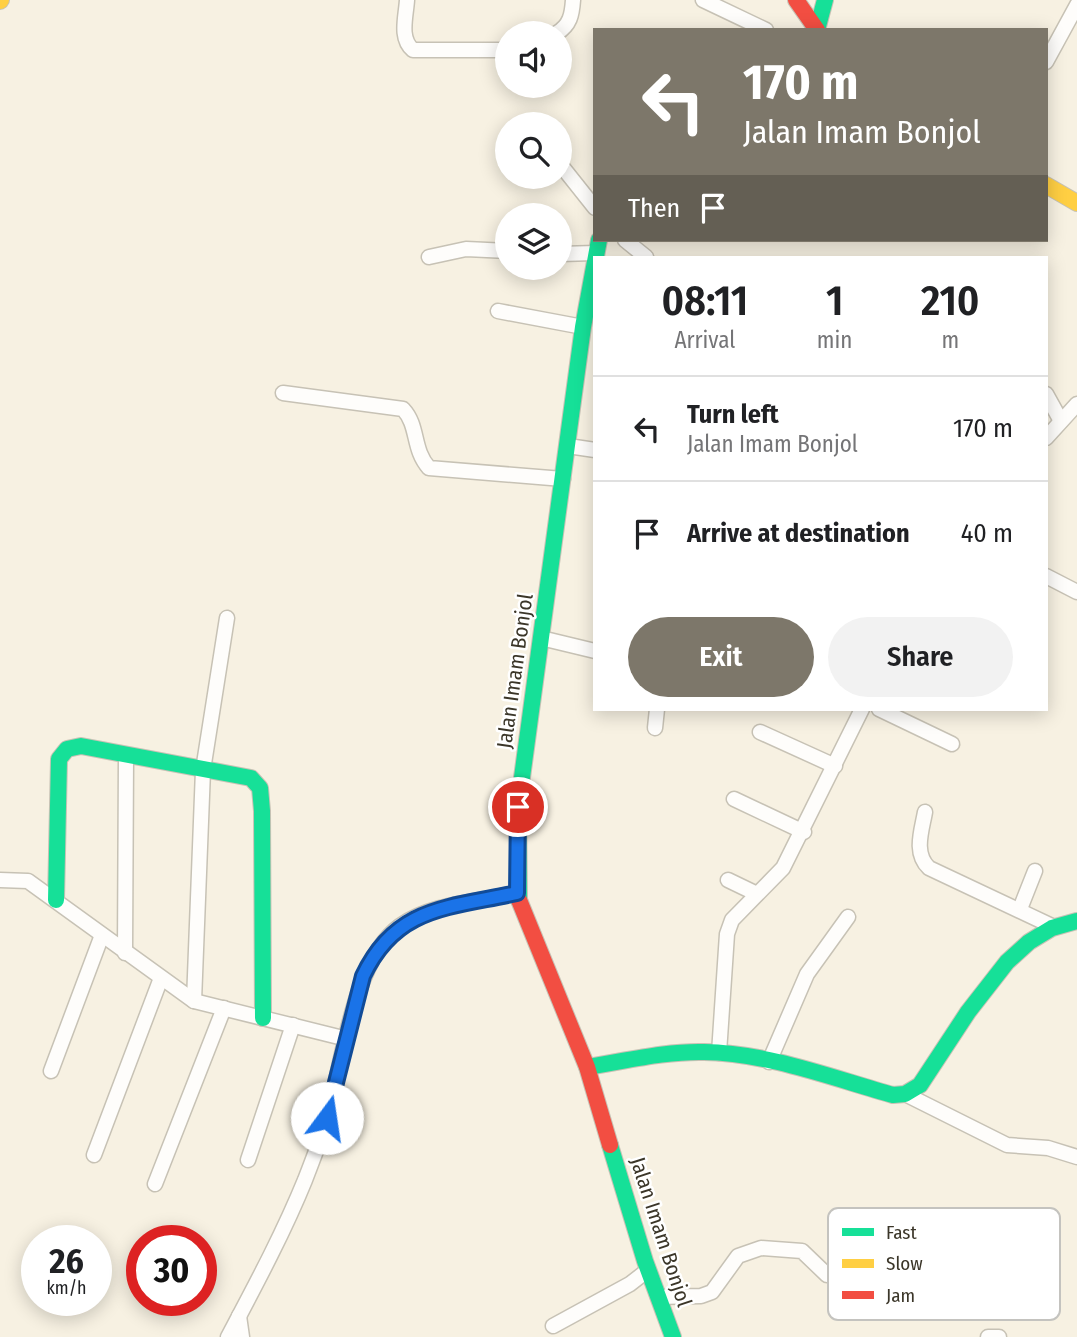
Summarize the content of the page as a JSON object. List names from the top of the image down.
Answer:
{
  "streets": {
    "main road": ["Jalan Imam Bonjol"]
  },
  "legend": ["Fast", "Slow", "Jam"],
  "page": {
    "turn": ["170 m", "Jalan Imam Bonjol"],
    "then": "Then",
    "eta": [
      "08:11",
      "Arrival",
      "1",
      "min",
      "210",
      "m"
    ],
    "list": [
      {
        "name": "Turn left",
        "note": "Jalan Imam Bonjol",
        "value": "170 m"
      },
      {
        "name": "Arrive at destination",
        "value": "40 m"
      }
    ],
    "buttons": ["Exit", "Share"],
    "speed": "26 km/h",
    "limit": "30"
  }
}
